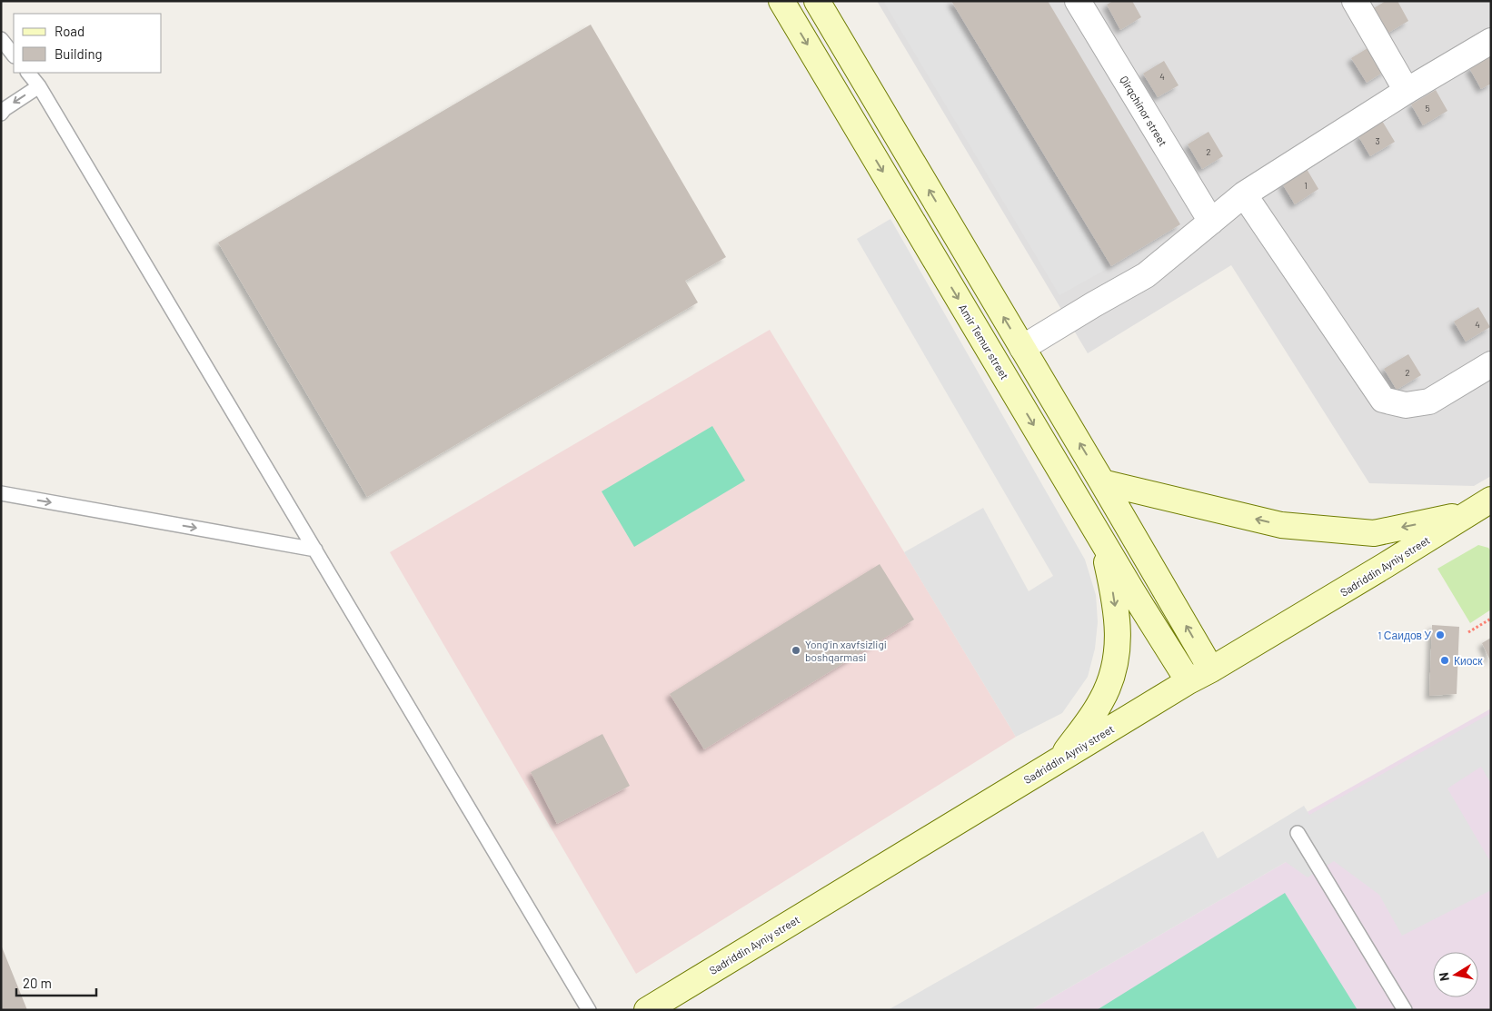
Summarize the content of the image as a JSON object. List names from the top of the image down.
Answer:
{
  "streets": {
    "street": ["Qirqchinor street", "Amir Temur street", "Sadriddin Ayniy street"]
  },
  "crossings": [
    ["Amir Temur street", "Sadriddin Ayniy street"]
  ],
  "places": ["1 Саидов У", "Yong'in xavfsizligi boshqarmasi", "Киоск"],
  "house_numbers": [
    "4",
    "5",
    "3",
    "2",
    "1",
    "4",
    "2"
  ],
  "legend": ["Road", "Building"],
  "scale_bar": "20 m",
  "north": "left"
}
